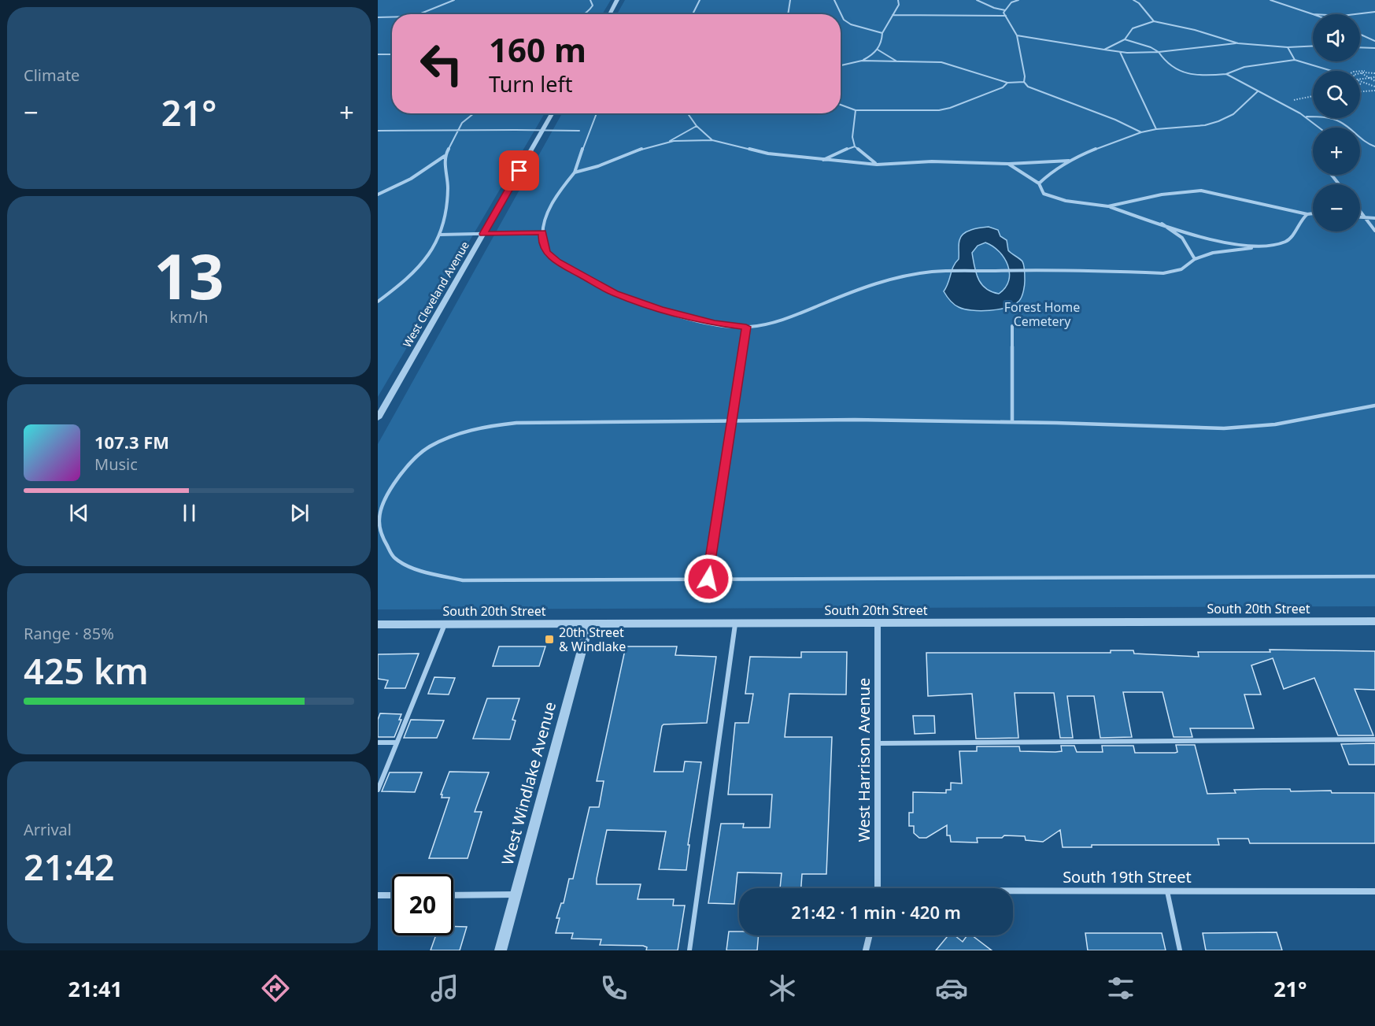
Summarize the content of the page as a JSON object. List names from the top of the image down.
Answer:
{
  "streets": {
    "street": [
      "West Cleveland Avenue",
      "South 20th Street",
      "West Harrison Avenue",
      "West Windlake Avenue",
      "South 19th Street"
    ]
  },
  "crossings": [
    ["South 20th Street", "West Harrison Avenue"],
    ["South 20th Street", "West Windlake Avenue"]
  ],
  "parks": ["Forest Home Cemetery"],
  "places": {
    "transit": ["20th Street & Windlake"]
  },
  "page": {
    "tile": [
      "Climate",
      ["13", "km/h"],
      ["Range · 85%", "425 km"],
      ["Arrival", "21:42"]
    ],
    "map_buttons": ["+", "−"],
    "turn": ["160 m", "Turn left"],
    "heat": ["−", "21°", "+"],
    "song": ["107.3 FM", "Music"],
    "limit": "20",
    "trip": "21:42 · 1 min · 420 m",
    "tabs": ["21:41", "21°"]
  }
}
